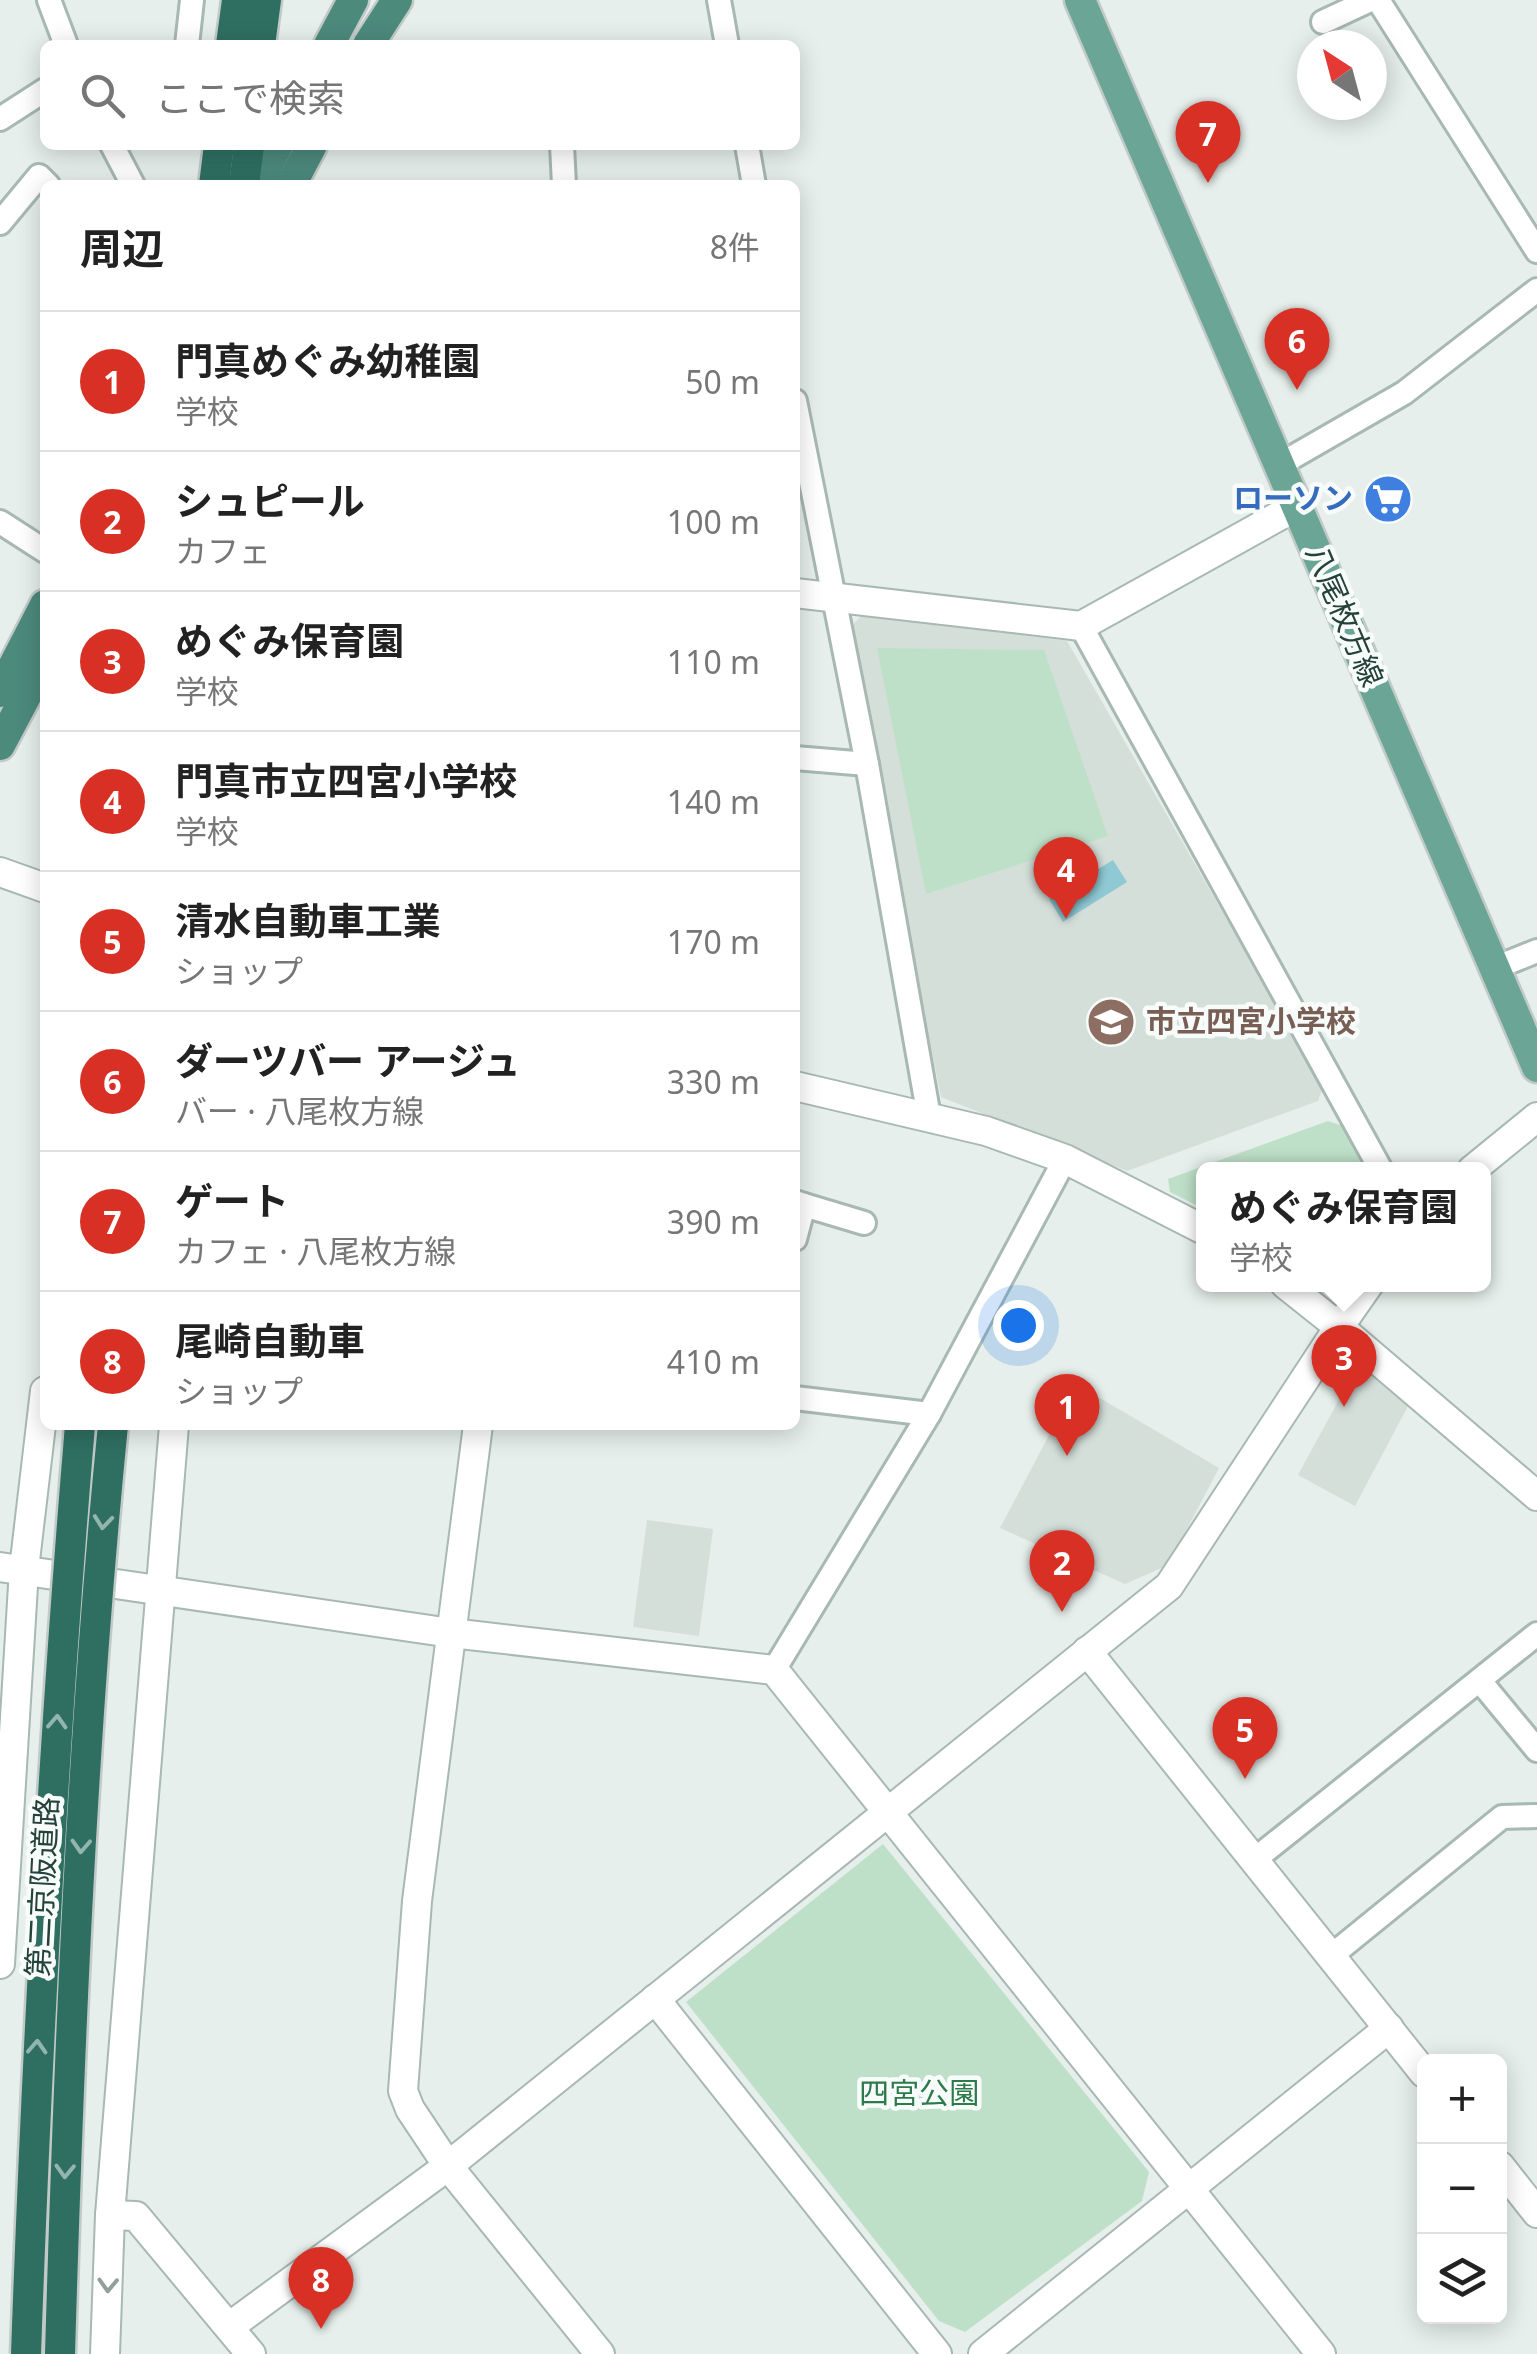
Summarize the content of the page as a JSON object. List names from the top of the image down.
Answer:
{
  "streets": {
    "highway": ["第二京阪道路"],
    "main road": ["八尾枚方線"]
  },
  "parks": ["四宮公園"],
  "places": {
    "supermarket": ["ローソン"],
    "school or university": ["市立四宮小学校"]
  },
  "north": "top left",
  "page": {
    "search": "ここで検索",
    "pins": [
      "7",
      "6",
      "4",
      "3",
      "1",
      "2",
      "5",
      "8"
    ],
    "heading": ["周辺", "8件"],
    "list": [
      {
        "mark": "1",
        "name": "門真めぐみ幼稚園",
        "note": "学校",
        "value": "50 m"
      },
      {
        "mark": "2",
        "name": "シュピール",
        "note": "カフェ",
        "value": "100 m"
      },
      {
        "mark": "3",
        "name": "めぐみ保育園",
        "note": "学校",
        "value": "110 m"
      },
      {
        "mark": "4",
        "name": "門真市立四宮小学校",
        "note": "学校",
        "value": "140 m"
      },
      {
        "mark": "5",
        "name": "清水自動車工業",
        "note": "ショップ",
        "value": "170 m"
      },
      {
        "mark": "6",
        "name": "ダーツバー アージュ",
        "note": "バー · 八尾枚方線",
        "value": "330 m"
      },
      {
        "mark": "7",
        "name": "ゲート",
        "note": "カフェ · 八尾枚方線",
        "value": "390 m"
      },
      {
        "mark": "8",
        "name": "尾崎自動車",
        "note": "ショップ",
        "value": "410 m"
      }
    ],
    "popup": ["めぐみ保育園", "学校"],
    "map_buttons": ["+", "−"]
  }
}
